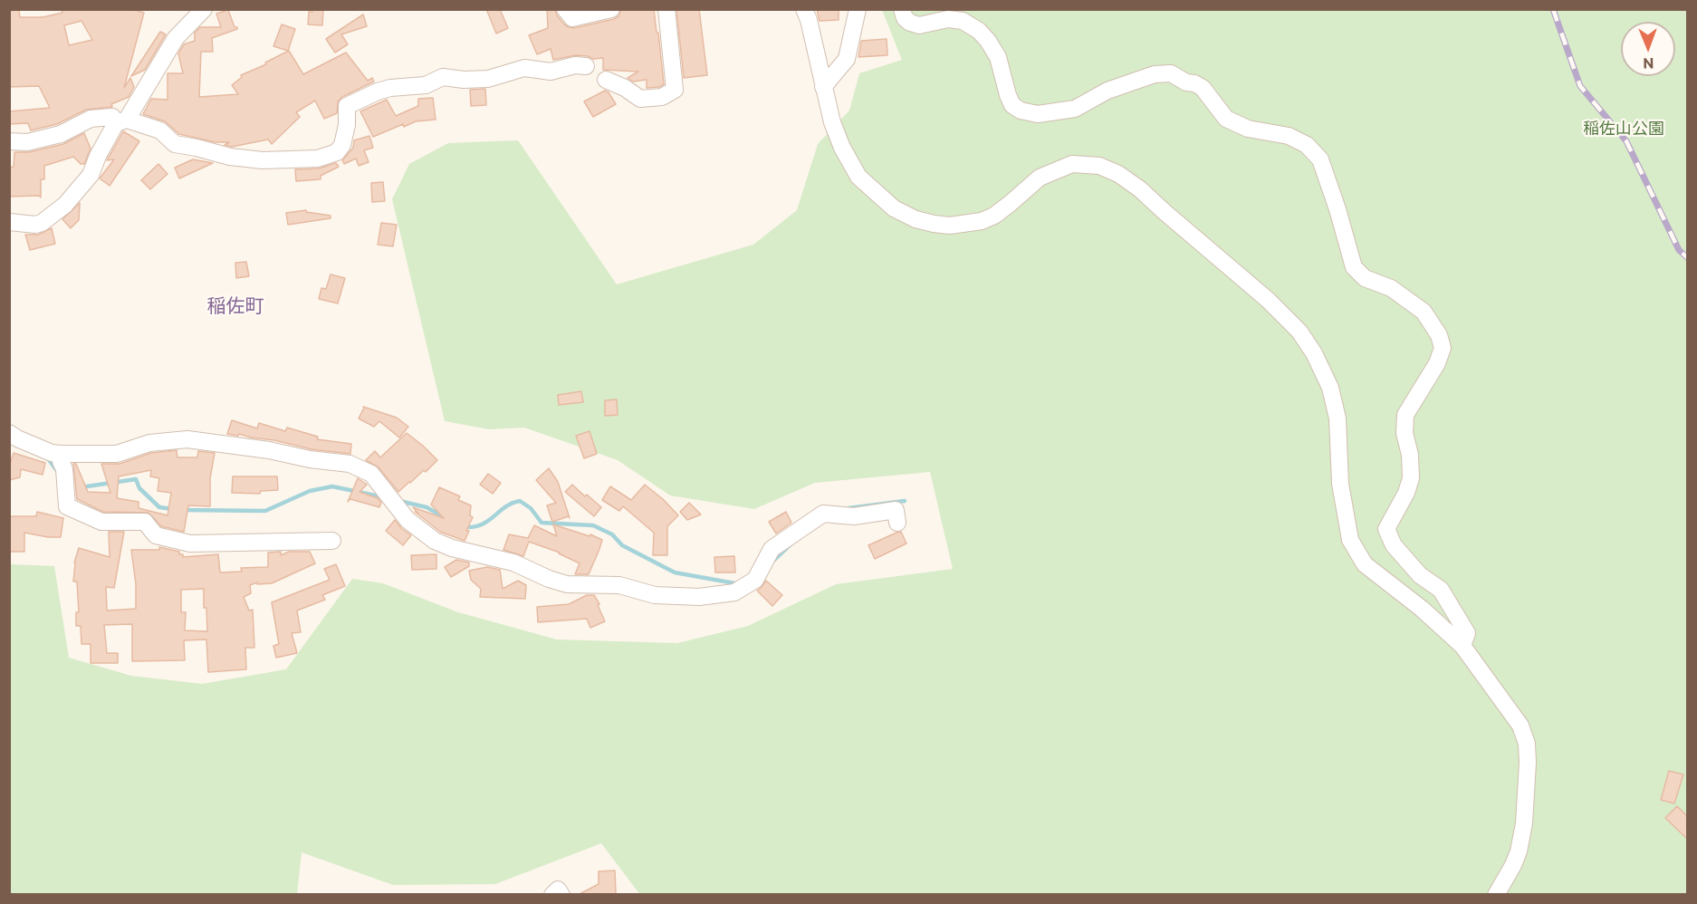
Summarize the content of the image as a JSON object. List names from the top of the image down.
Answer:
{
  "districts": ["稲佐町"],
  "parks": ["稲佐山公園"],
  "north": "bottom"
}
